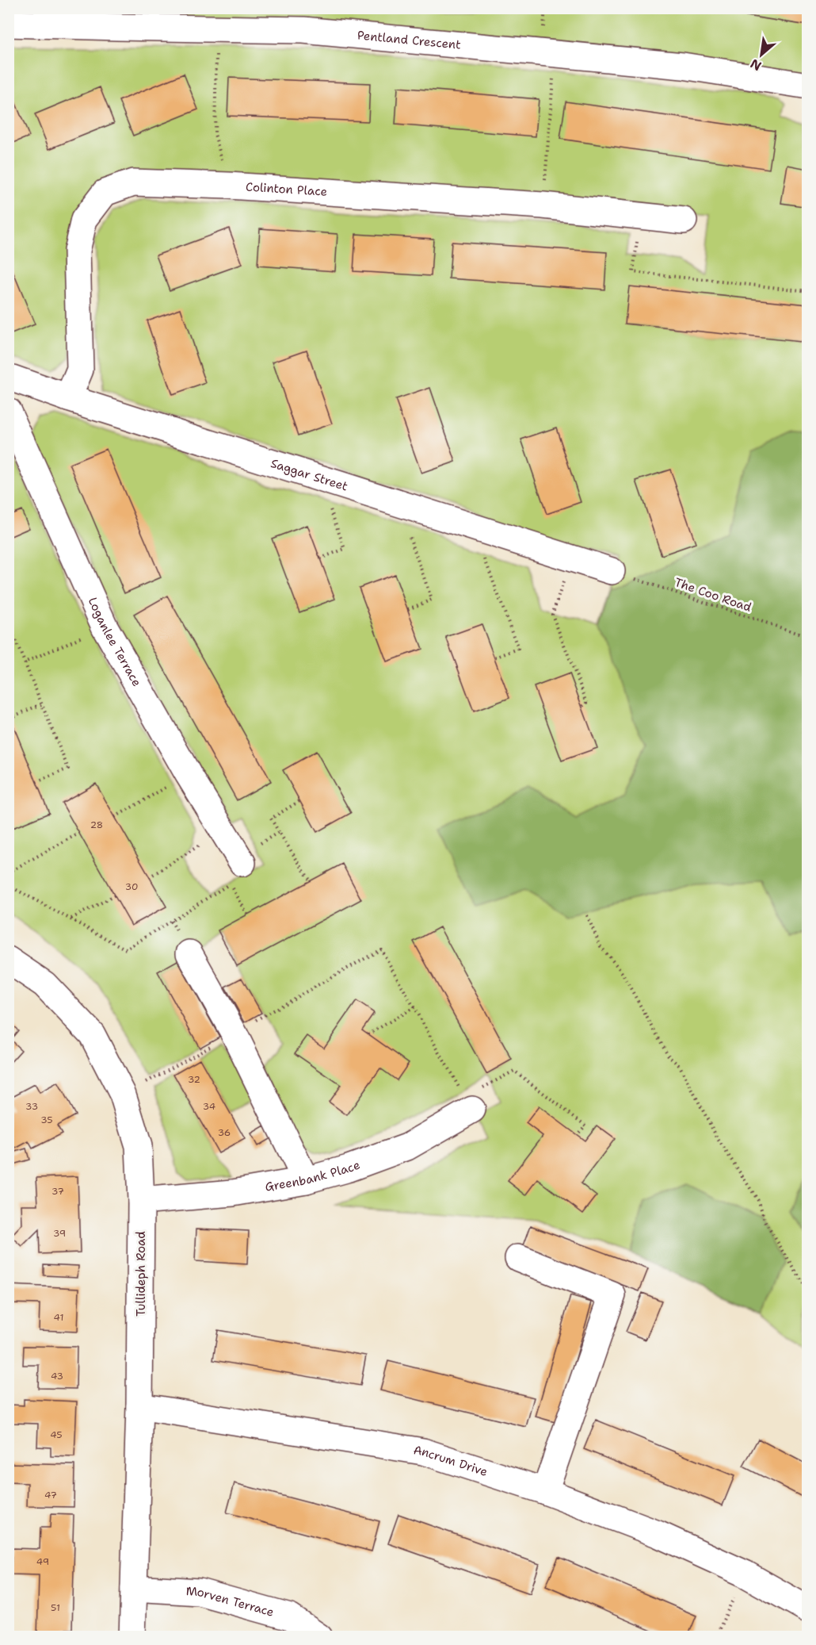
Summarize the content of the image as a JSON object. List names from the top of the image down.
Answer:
{
  "streets": {
    "street": [
      "Pentland Crescent",
      "Colinton Place",
      "Saggar Street",
      "Loganlee Terrace",
      "Greenbank Place",
      "Tullideph Road",
      "Ancrum Drive",
      "Morven Terrace"
    ],
    "path": ["The Coo Road"]
  },
  "crossings": [
    ["Colinton Place", "Saggar Street"],
    ["Saggar Street", "The Coo Road"],
    ["Greenbank Place", "Tullideph Road"],
    ["Tullideph Road", "Ancrum Drive"],
    ["Tullideph Road", "Morven Terrace"]
  ],
  "house_numbers": [
    "28",
    "30",
    "32",
    "33",
    "34",
    "35",
    "36",
    "37",
    "39",
    "41",
    "43",
    "45",
    "47",
    "49",
    "51"
  ],
  "north": "bottom left"
}
